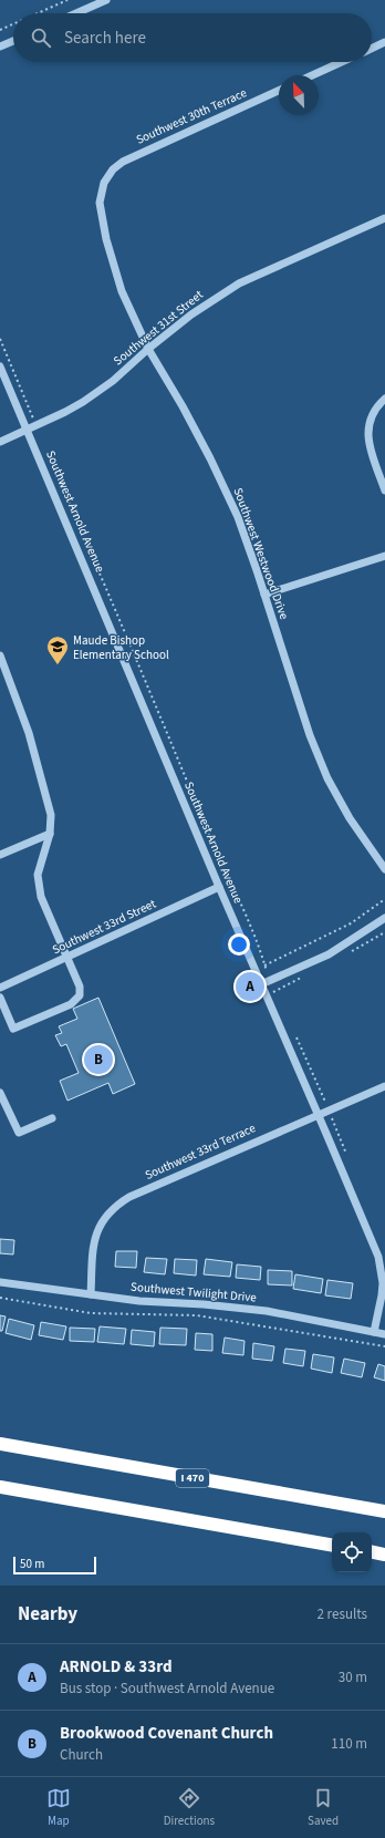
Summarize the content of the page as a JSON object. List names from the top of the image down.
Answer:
{
  "streets": {
    "highway": ["I 470"],
    "street": [
      "Southwest 30th Terrace",
      "Southwest 31st Street",
      "Southwest Arnold Avenue",
      "Southwest Westwood Drive",
      "Southwest 33rd Street",
      "Southwest 33rd Terrace",
      "Southwest Twilight Drive"
    ]
  },
  "crossings": [
    ["Southwest 30th Terrace", "Southwest Westwood Drive"],
    ["Southwest 31st Street", "Southwest Arnold Avenue"],
    ["Southwest 31st Street", "Southwest Westwood Drive"],
    ["Southwest Arnold Avenue", "Southwest 33rd Street"],
    ["Southwest Arnold Avenue", "Southwest 33rd Terrace"],
    ["Southwest Arnold Avenue", "Southwest Twilight Drive"],
    ["Southwest 33rd Terrace", "Southwest Twilight Drive"]
  ],
  "places": {
    "school or university": ["Maude Bishop Elementary School"]
  },
  "scale_bar": "50 m",
  "north": "top left",
  "page": {
    "search": "Search here",
    "pins": ["A", "B"],
    "scale": "50 m",
    "heading": ["Nearby", "2 results"],
    "list": [
      {
        "mark": "A",
        "name": "ARNOLD & 33rd",
        "note": "Bus stop · Southwest Arnold Avenue",
        "value": "30 m"
      },
      {
        "mark": "B",
        "name": "Brookwood Covenant Church",
        "note": "Church",
        "value": "110 m"
      }
    ],
    "nav": ["Map", "Directions", "Saved"]
  }
}
